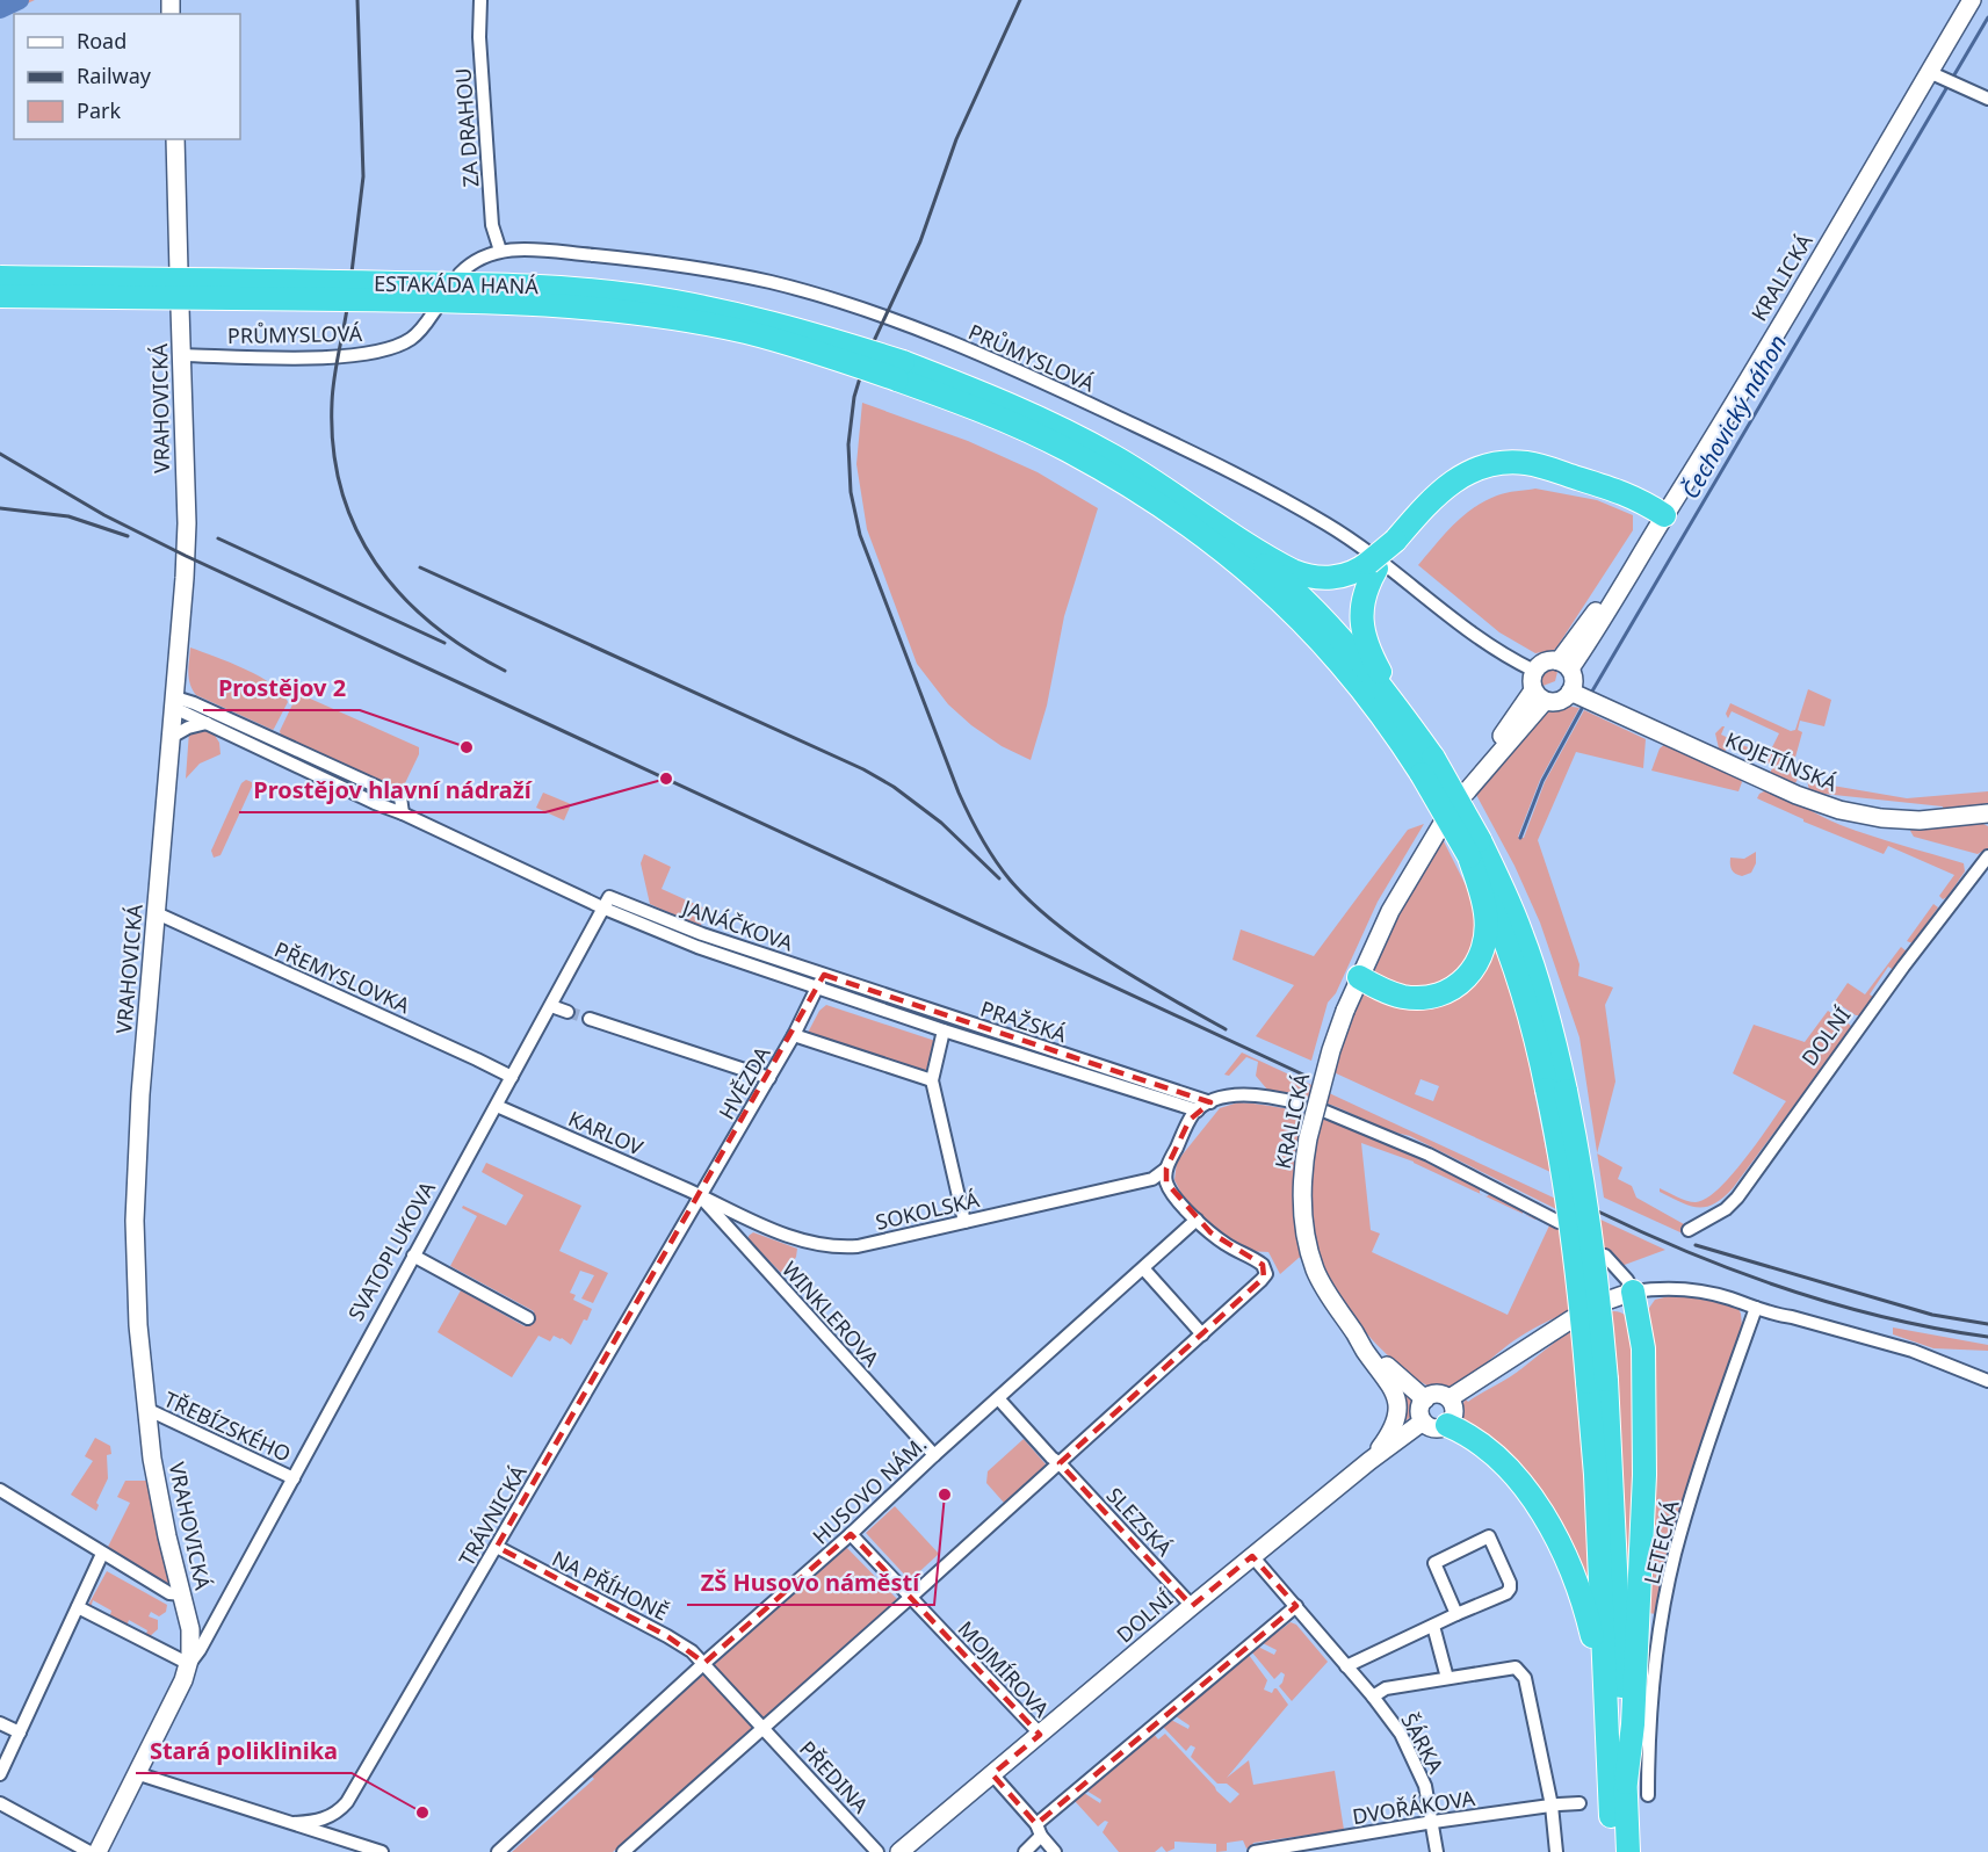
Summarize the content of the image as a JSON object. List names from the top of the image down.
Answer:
{
  "streets": {
    "highway": ["ESTAKÁDA HANÁ"],
    "main road": [
      "KRALICKÁ",
      "VRAHOVICKÁ",
      "KOJETÍNSKÁ",
      "DOLNÍ",
      "SVATOPLUKOVA"
    ],
    "street": [
      "ZA DRAHOU",
      "PRŮMYSLOVÁ",
      "JANÁČKOVA",
      "PŘEMYSLOVKA",
      "PRAŽSKÁ",
      "HVĚZDA",
      "KARLOV",
      "SOKOLSKÁ",
      "WINKLEROVA",
      "TŘEBÍZSKÉHO",
      "HUSOVO NÁM.",
      "TRÁVNICKÁ",
      "SLEZSKÁ",
      "LETECKÁ",
      "NA PŘÍHONĚ",
      "MOJMÍROVA",
      "ŠÁRKA",
      "PŘEDINA",
      "DVOŘÁKOVA"
    ]
  },
  "crossings": [
    ["ZA DRAHOU", "PRŮMYSLOVÁ"],
    ["KRALICKÁ", "PRŮMYSLOVÁ"],
    ["KRALICKÁ", "KOJETÍNSKÁ"],
    ["KRALICKÁ", "DOLNÍ"],
    ["PRŮMYSLOVÁ", "VRAHOVICKÁ"],
    ["PRŮMYSLOVÁ", "KOJETÍNSKÁ"],
    ["VRAHOVICKÁ", "JANÁČKOVA"],
    ["VRAHOVICKÁ", "PŘEMYSLOVKA"],
    ["VRAHOVICKÁ", "SVATOPLUKOVA"],
    ["VRAHOVICKÁ", "TŘEBÍZSKÉHO"],
    ["JANÁČKOVA", "PRAŽSKÁ"],
    ["JANÁČKOVA", "HVĚZDA"],
    ["JANÁČKOVA", "SVATOPLUKOVA"],
    ["PŘEMYSLOVKA", "SVATOPLUKOVA"],
    ["PRAŽSKÁ", "HVĚZDA"],
    ["DOLNÍ", "SLEZSKÁ"],
    ["DOLNÍ", "MOJMÍROVA"],
    ["DOLNÍ", "ŠÁRKA"],
    ["HVĚZDA", "KARLOV"],
    ["HVĚZDA", "SOKOLSKÁ"],
    ["HVĚZDA", "WINKLEROVA"],
    ["HVĚZDA", "TRÁVNICKÁ"],
    ["KARLOV", "SOKOLSKÁ"],
    ["KARLOV", "SVATOPLUKOVA"],
    ["KARLOV", "WINKLEROVA"],
    ["KARLOV", "TRÁVNICKÁ"],
    ["SOKOLSKÁ", "WINKLEROVA"],
    ["SOKOLSKÁ", "TRÁVNICKÁ"],
    ["SVATOPLUKOVA", "TŘEBÍZSKÉHO"],
    ["WINKLEROVA", "HUSOVO NÁM."],
    ["WINKLEROVA", "TRÁVNICKÁ"],
    ["HUSOVO NÁM.", "SLEZSKÁ"],
    ["HUSOVO NÁM.", "NA PŘÍHONĚ"],
    ["HUSOVO NÁM.", "MOJMÍROVA"],
    ["TRÁVNICKÁ", "NA PŘÍHONĚ"],
    ["NA PŘÍHONĚ", "PŘEDINA"],
    ["ŠÁRKA", "DVOŘÁKOVA"]
  ],
  "water": ["Čechovický náhon"],
  "places": [
    "Prostějov 2",
    "Prostějov hlavní nádraží",
    "ZŠ Husovo náměstí",
    "Stará poliklinika"
  ],
  "legend": ["Road", "Railway", "Park"]
}
